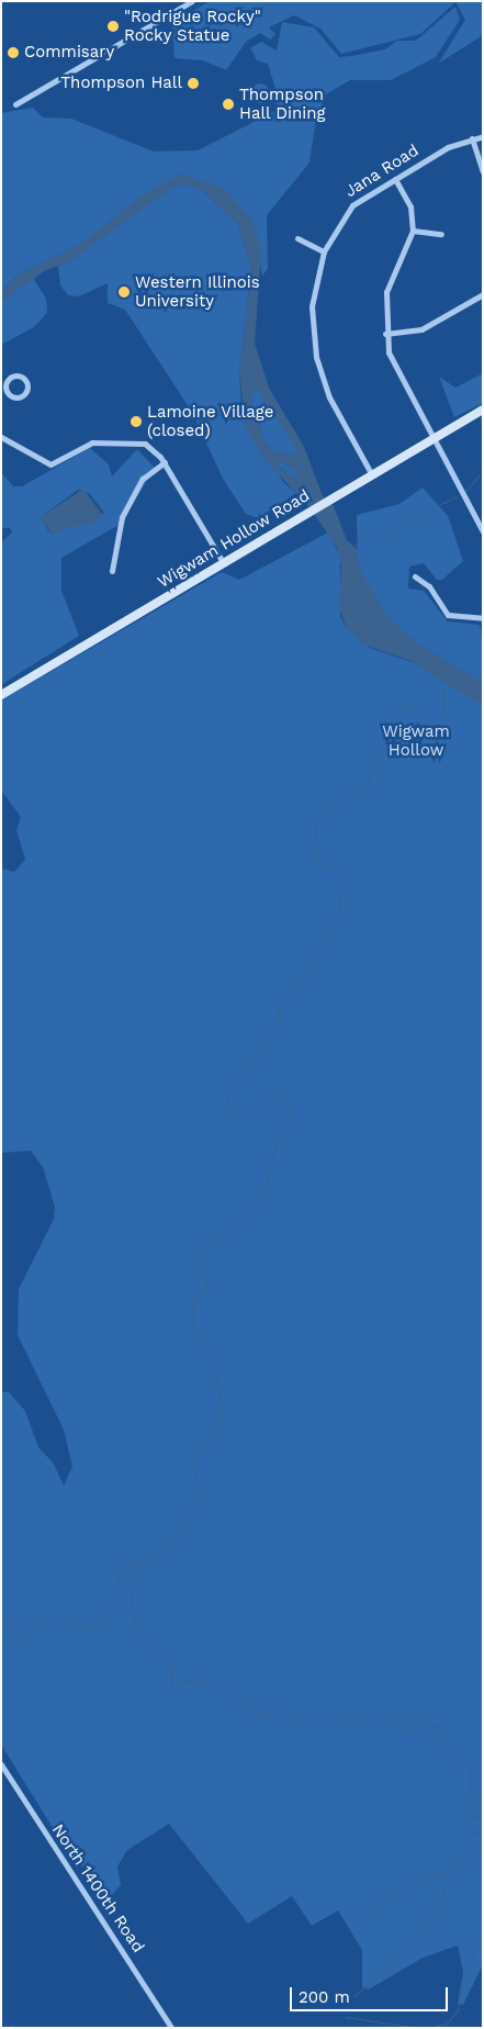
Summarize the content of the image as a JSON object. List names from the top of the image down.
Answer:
{
  "streets": {
    "street": ["Jana Road", "Wigwam Hollow Road", "North 1400th Road"]
  },
  "crossings": [
    ["Jana Road", "Wigwam Hollow Road"]
  ],
  "parks": ["Wigwam Hollow"],
  "places": [
    "\"Rodrigue Rocky\" Rocky Statue",
    "Commisary",
    "Thompson Hall",
    "Thompson Hall Dining",
    "Western Illinois University",
    "Lamoine Village (closed)"
  ],
  "scale_bar": "200 m"
}
